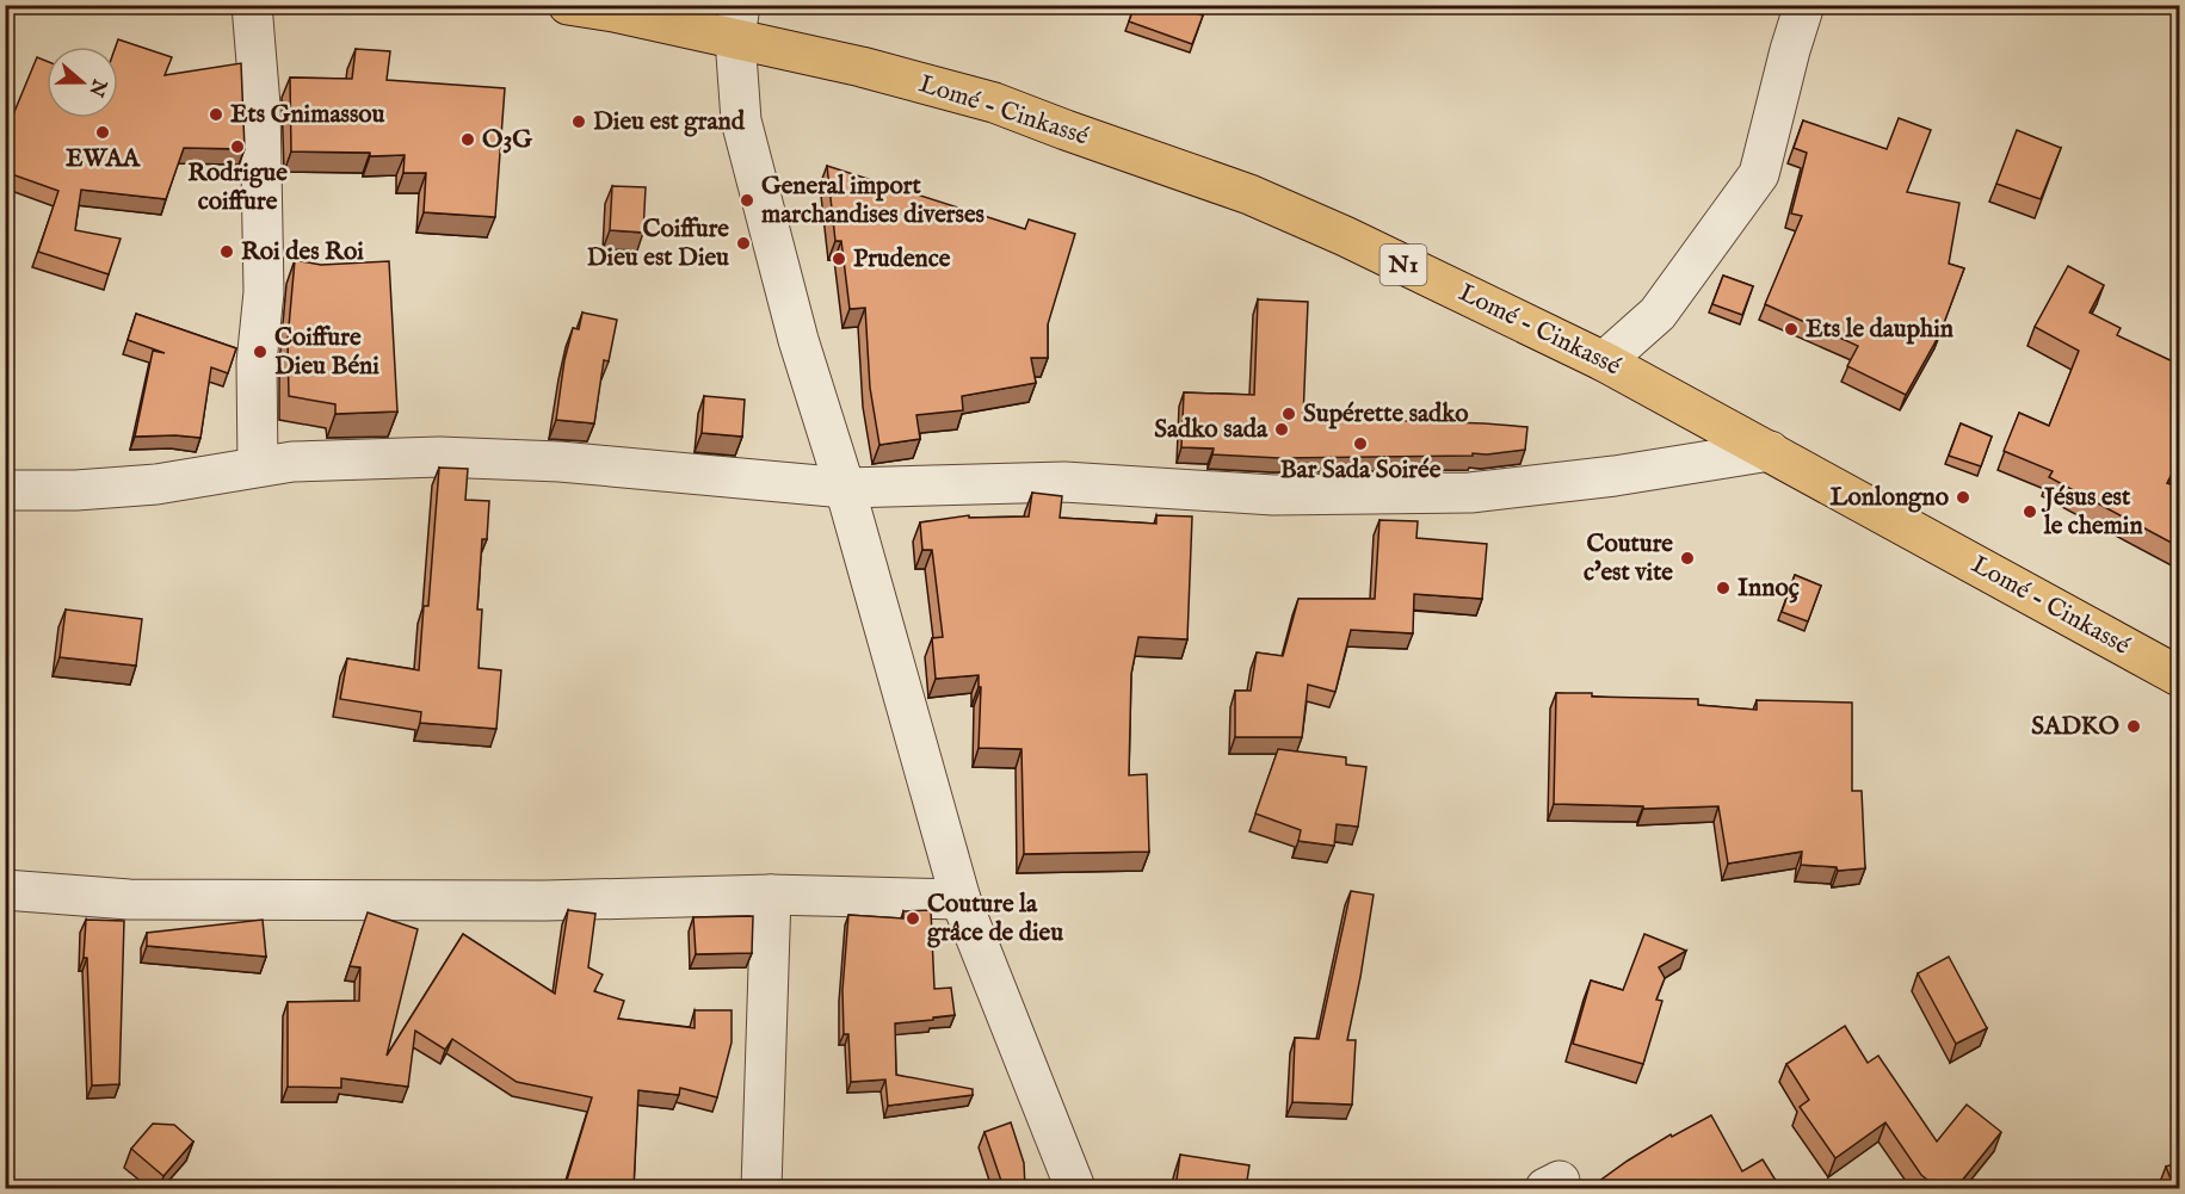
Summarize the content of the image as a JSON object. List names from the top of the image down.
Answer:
{
  "streets": {
    "highway": ["Lomé - Cinkassé", "N1"]
  },
  "places": [
    "Ets Gnimassou",
    "Dieu est grand",
    "EWAA",
    "O3G",
    "Rodrigue coiffure",
    "General import marchandises diverses",
    "Coiffure Dieu est Dieu",
    "Roi des Roi",
    "Prudence",
    "Ets le dauphin",
    "Coiffure Dieu Béni",
    "Supérette sadko",
    "Sadko sada",
    "Bar Sada Soirée",
    "Lonlongno",
    "Jésus est le chemin",
    "Couture c'est vite",
    "Innoç",
    "SADKO",
    "Couture la grâce de dieu"
  ],
  "north": "right"
}
